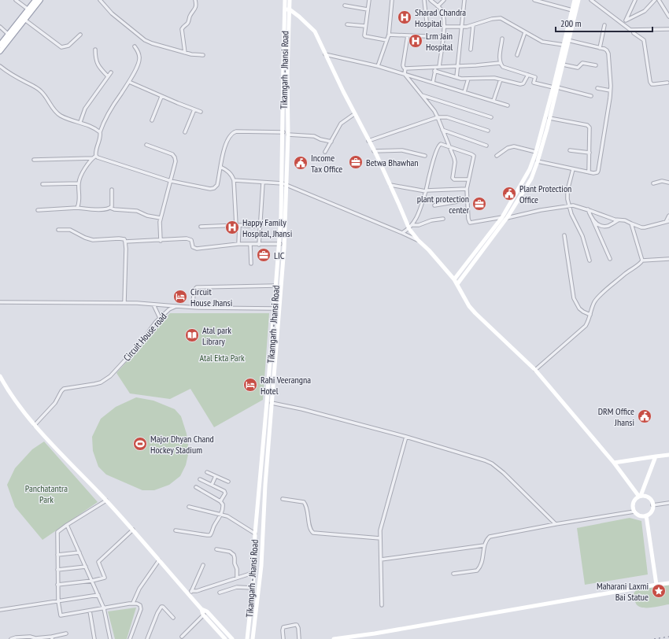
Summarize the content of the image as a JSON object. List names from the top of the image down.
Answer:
{
  "streets": {
    "street": ["Tikamgarh - Jhansi Road", "Circuit House road"]
  },
  "crossings": [
    ["Tikamgarh - Jhansi Road", "Circuit House road"]
  ],
  "parks": ["Atal Ekta Park", "Panchatantra Park"],
  "places": {
    "hospital": ["Sharad Chandra Hospital", "Lrm Jain Hospital", "Happy Family Hospital, Jhansi"],
    "office": ["Betwa Bhawhan", "plant protection center", "LIC"],
    "public building": ["Income Tax Office", "Plant Protection Office", "DRM Office Jhansi"],
    "hotel": ["Circuit House Jhansi", "Rahi Veerangna Hotel"],
    "library": ["Atal park Library"],
    "sports": ["Major Dhyan Chand Hockey Stadium"],
    "place": ["Maharani Laxmi Bai Statue"]
  },
  "scale_bar": "200 m"
}
